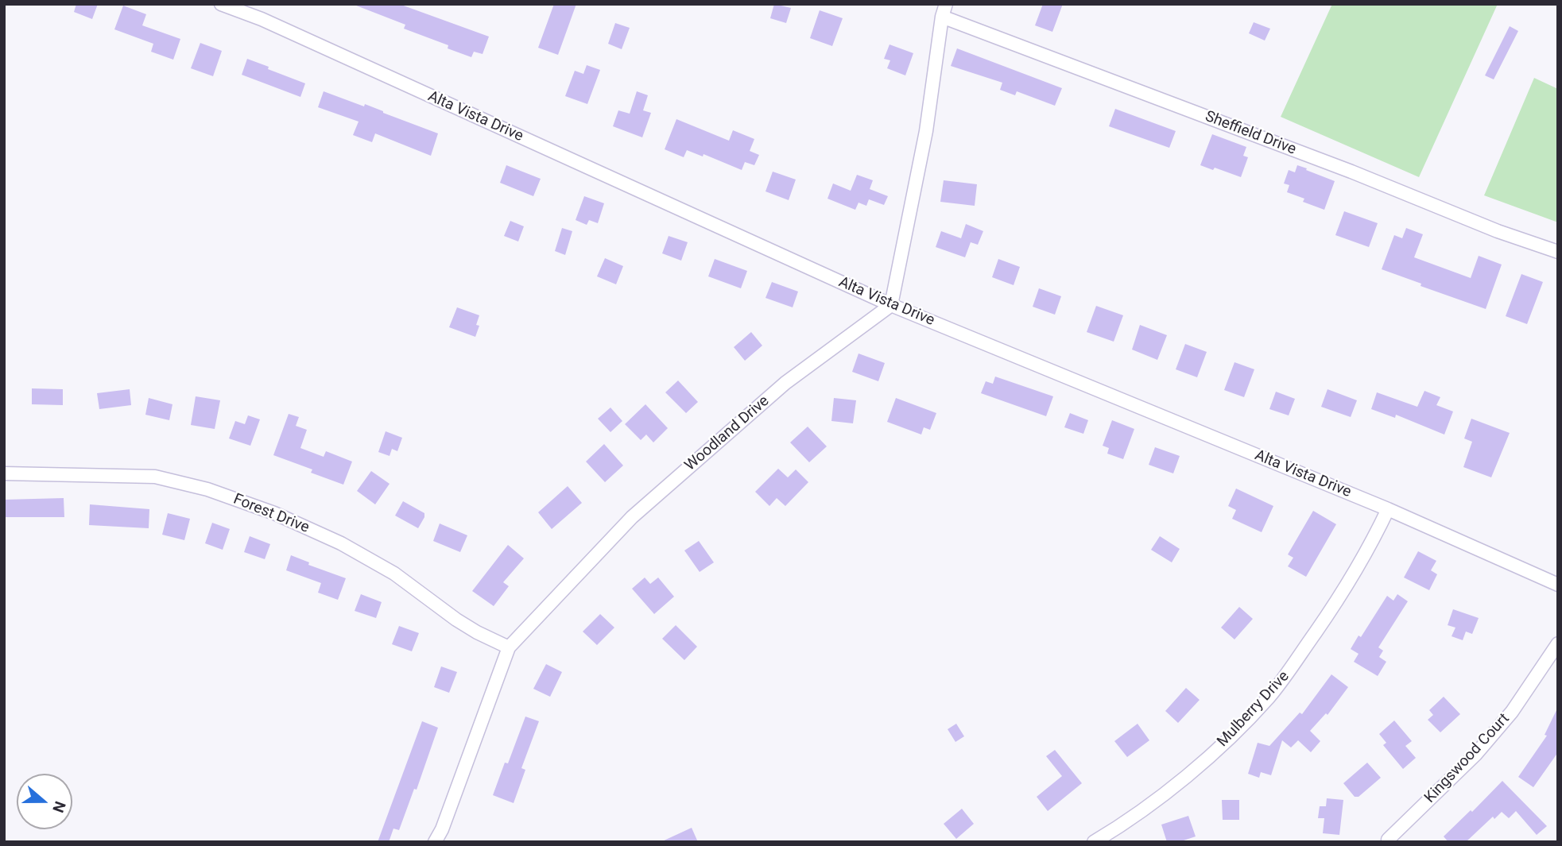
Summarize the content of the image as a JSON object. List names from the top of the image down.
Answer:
{
  "streets": {
    "street": [
      "Alta Vista Drive",
      "Sheffield Drive",
      "Woodland Drive",
      "Forest Drive",
      "Mulberry Drive",
      "Kingswood Court"
    ]
  },
  "crossings": [
    ["Alta Vista Drive", "Woodland Drive"],
    ["Alta Vista Drive", "Mulberry Drive"],
    ["Woodland Drive", "Forest Drive"]
  ],
  "north": "right"
}
